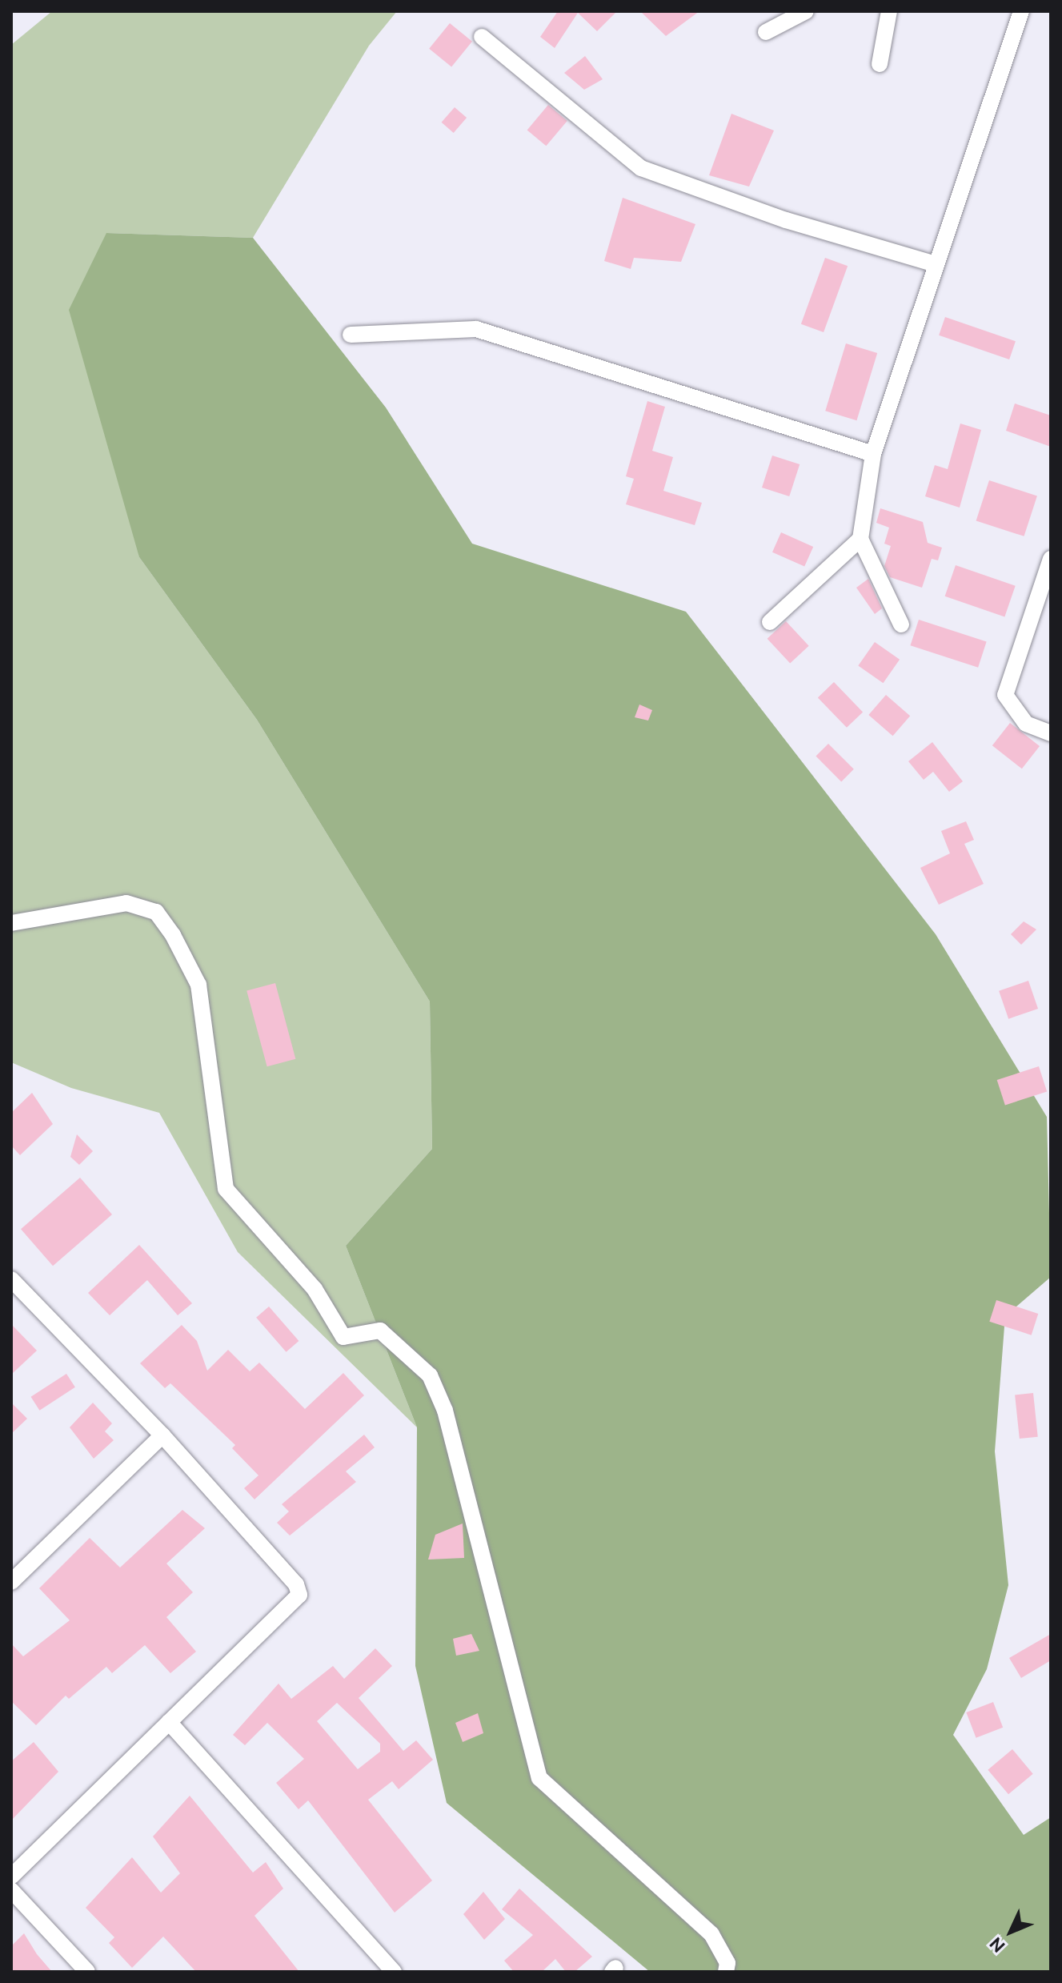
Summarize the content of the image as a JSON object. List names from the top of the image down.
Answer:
{
  "north": "bottom left"
}
